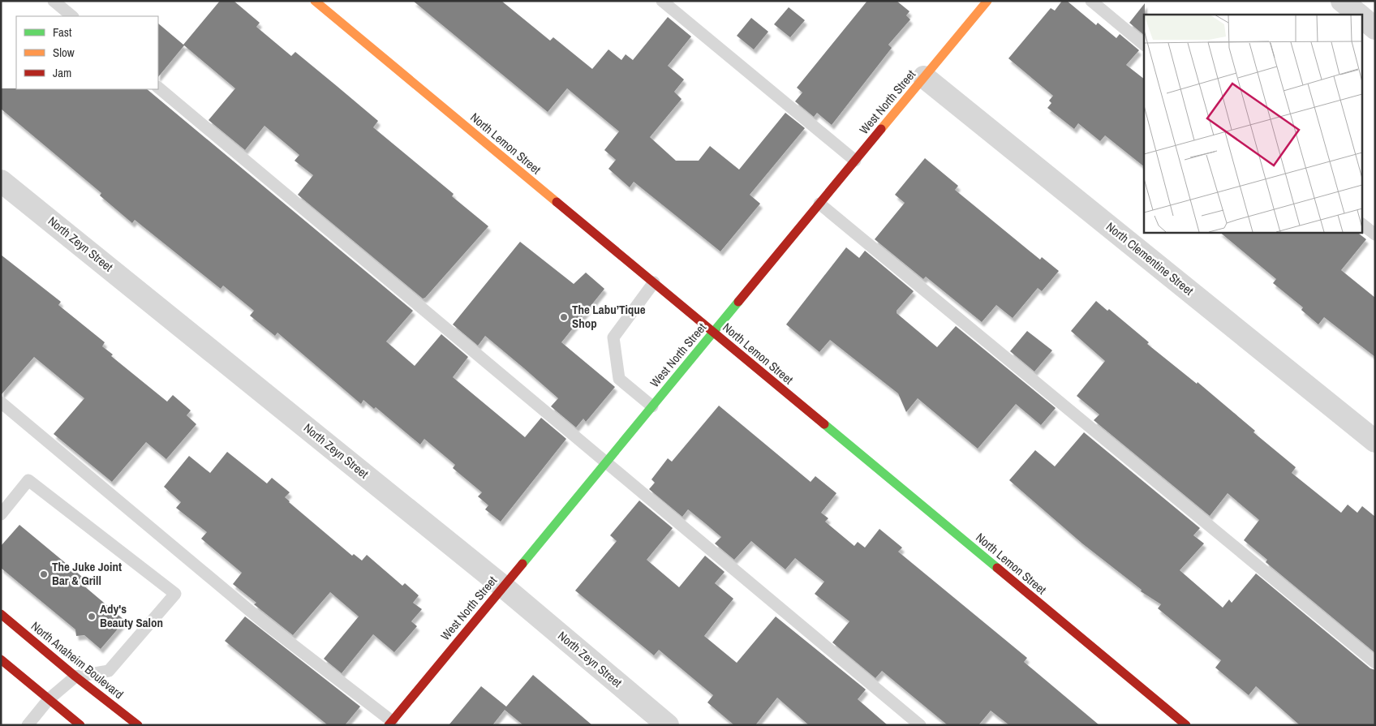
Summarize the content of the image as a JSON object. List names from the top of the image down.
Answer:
{
  "streets": {
    "street": [
      "West North Street",
      "North Lemon Street",
      "North Zeyn Street",
      "North Clementine Street",
      "North Anaheim Boulevard"
    ]
  },
  "crossings": [
    ["West North Street", "North Lemon Street"],
    ["West North Street", "North Zeyn Street"],
    ["West North Street", "North Clementine Street"]
  ],
  "places": ["The Labu’Tique Shop", "The Juke Joint Bar & Grill", "Ady's Beauty Salon"],
  "legend": ["Fast", "Slow", "Jam"]
}
